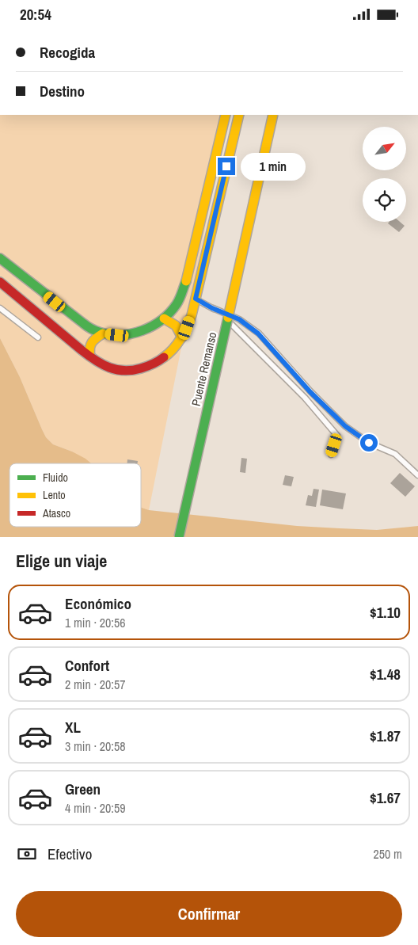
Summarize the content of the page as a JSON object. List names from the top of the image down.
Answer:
{
  "streets": {
    "main road": ["Puente Remanso"]
  },
  "legend": ["Fluido", "Lento", "Atasco"],
  "north": "top right",
  "page": {
    "status": "20:54",
    "banner": ["Recogida", "Destino"],
    "bubble": "1 min",
    "heading": "Elige un viaje",
    "list": [
      {
        "name": "Económico",
        "note": "1 min · 20:56",
        "value": "$1.10"
      },
      {
        "name": "Confort",
        "note": "2 min · 20:57",
        "value": "$1.48"
      },
      {
        "name": "XL",
        "note": "3 min · 20:58",
        "value": "$1.87"
      },
      {
        "name": "Green",
        "note": "4 min · 20:59",
        "value": "$1.67"
      }
    ],
    "pay": ["Efectivo", "250 m"],
    "buttons": "Confirmar"
  }
}
